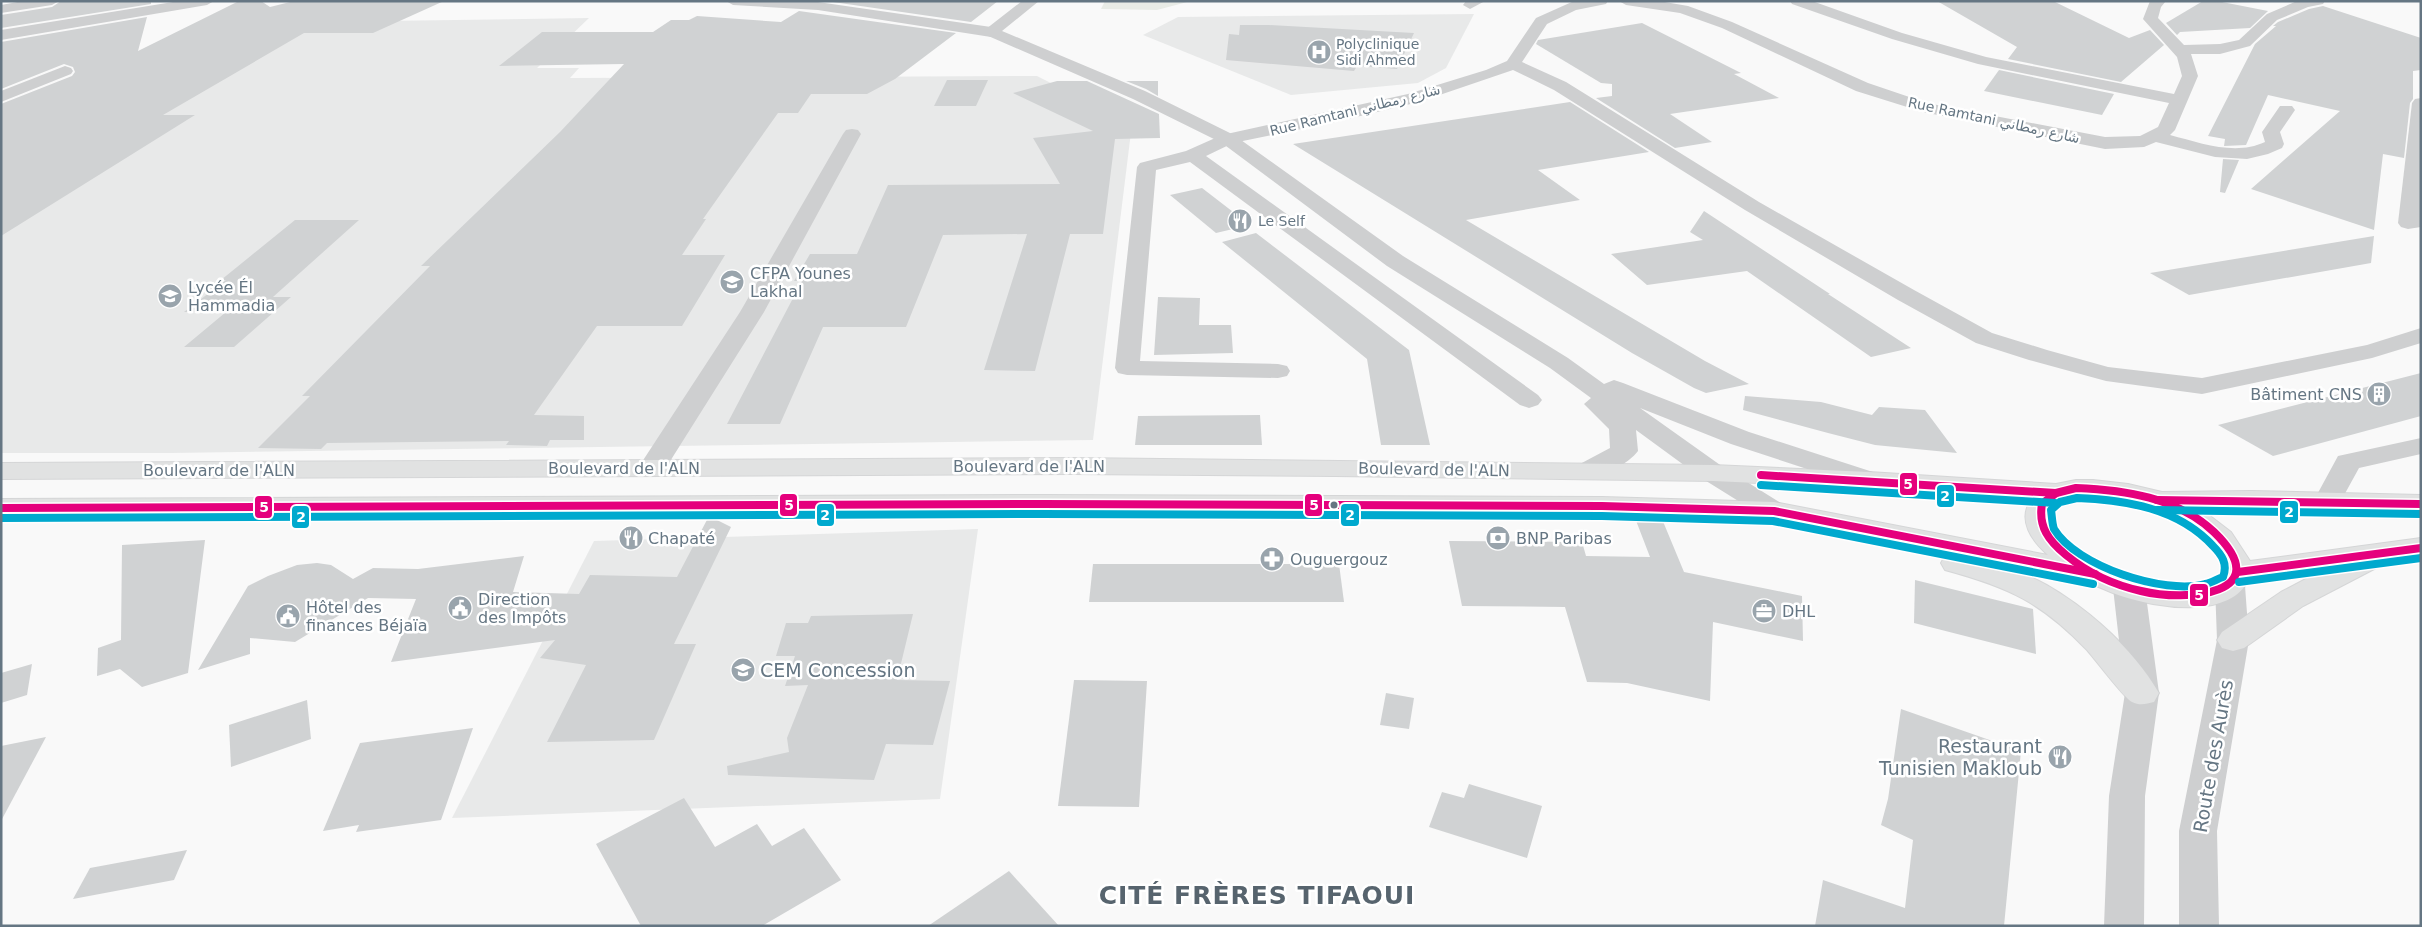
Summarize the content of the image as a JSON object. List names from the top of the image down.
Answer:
{
  "streets": {
    "main road": ["Boulevard de l'ALN"],
    "street": ["Rue Ramtani شارع رمطاني", "Route des Aurès"]
  },
  "districts": ["CITÉ FRÈRES TIFAOUI"],
  "places": {
    "hospital": ["Polyclinique Sidi Ahmed"],
    "restaurant": ["Le Self", "Chapaté", "Restaurant Tunisien Makloub"],
    "school or university": ["CFPA Younes Lakhal", "Lycée Él Hammadia", "CEM Concession"],
    "building": ["Bâtiment CNS"],
    "bank": ["BNP Paribas"],
    "pharmacy": ["Ouguergouz"],
    "public building": ["Direction des Impôts", "Hôtel des finances Béjaïa"],
    "office": ["DHL"]
  },
  "lines": ["transit line 5", "transit line 2"]
}
